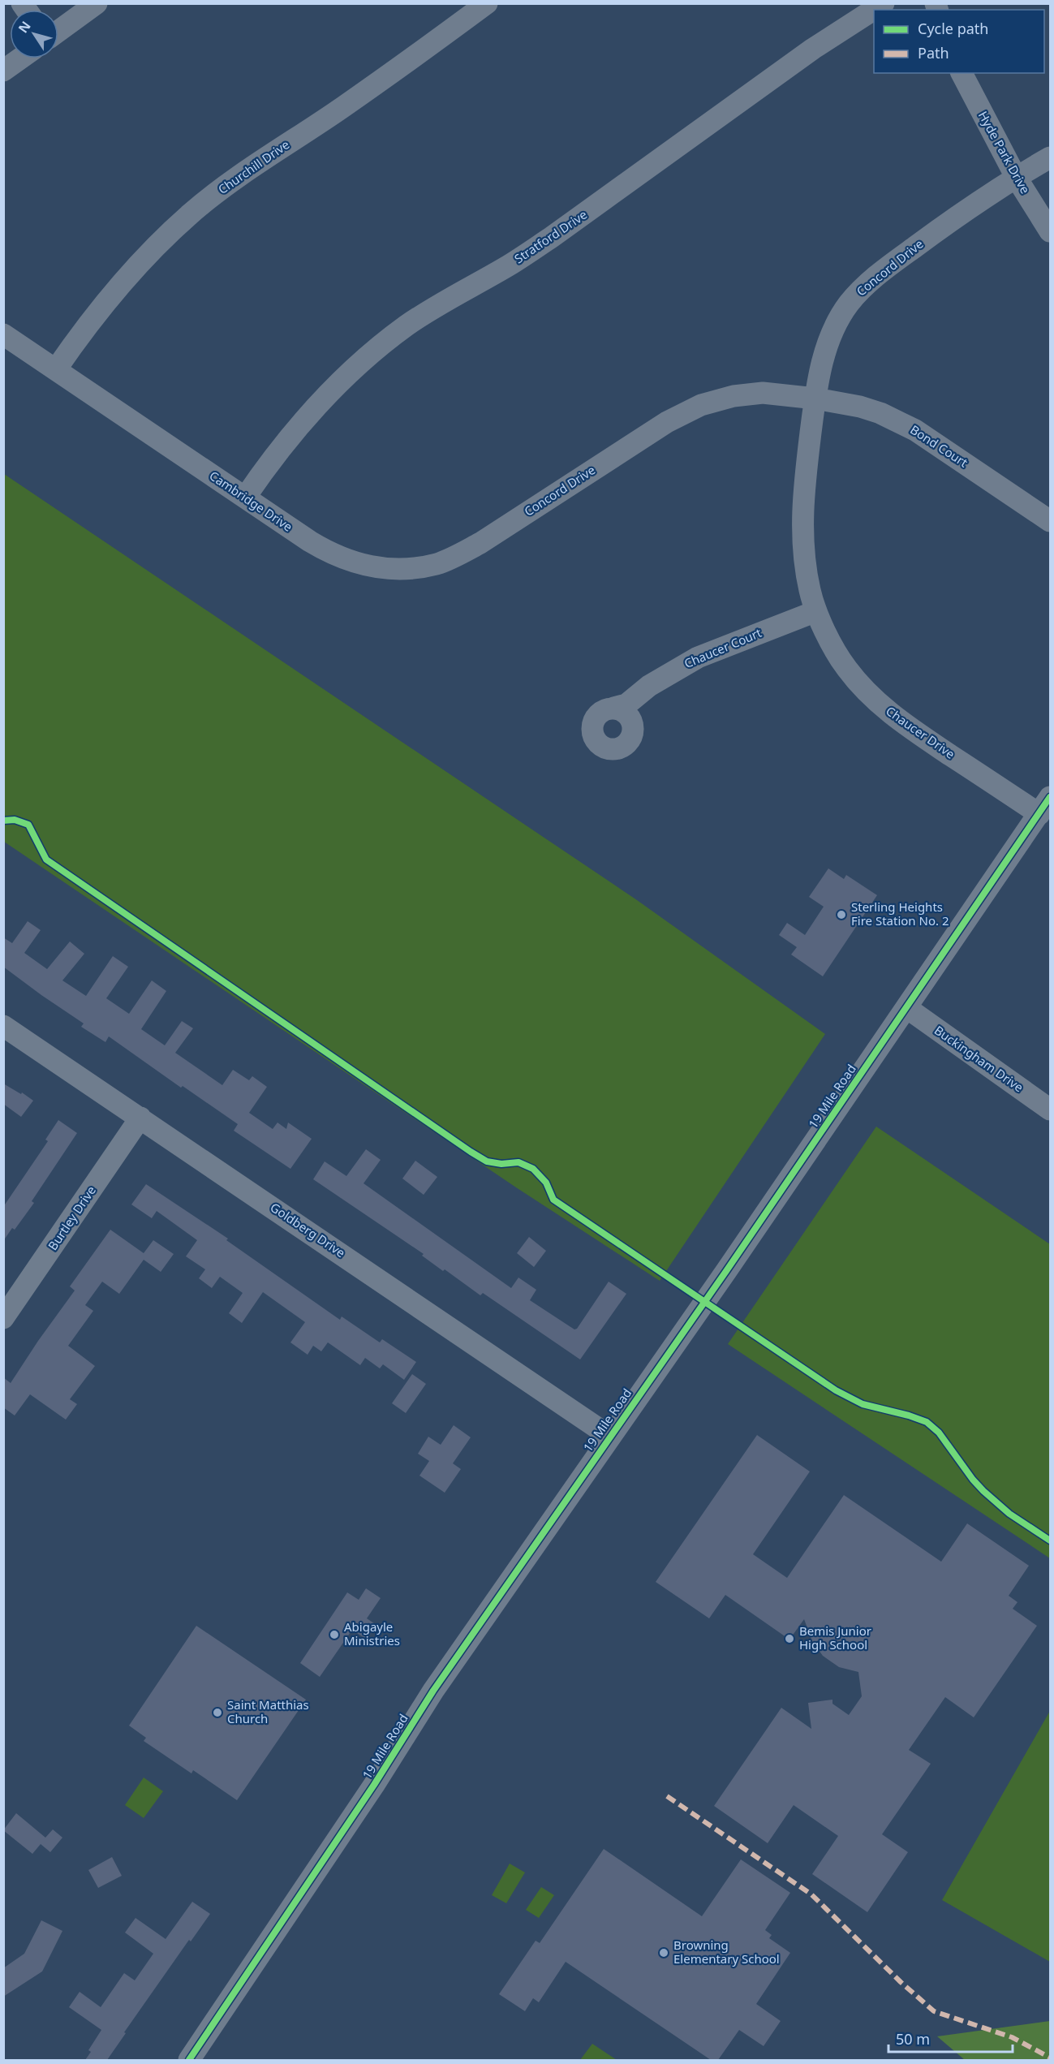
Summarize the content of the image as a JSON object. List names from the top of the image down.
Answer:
{
  "streets": {
    "street": [
      "Hyde Park Drive",
      "Churchill Drive",
      "Stratford Drive",
      "Concord Drive",
      "Bond Court",
      "Cambridge Drive",
      "Chaucer Court",
      "Chaucer Drive",
      "Buckingham Drive",
      "19 Mile Road",
      "Burtley Drive",
      "Goldberg Drive"
    ]
  },
  "crossings": [
    ["Hyde Park Drive", "Concord Drive"],
    ["Churchill Drive", "Cambridge Drive"],
    ["Stratford Drive", "Cambridge Drive"],
    ["Concord Drive", "Bond Court"],
    ["Concord Drive", "Cambridge Drive"],
    ["Concord Drive", "Chaucer Drive"],
    ["Bond Court", "Chaucer Drive"],
    ["Chaucer Court", "Chaucer Drive"],
    ["Chaucer Drive", "19 Mile Road"],
    ["Buckingham Drive", "19 Mile Road"],
    ["19 Mile Road", "Goldberg Drive"],
    ["Burtley Drive", "Goldberg Drive"]
  ],
  "places": [
    "Sterling Heights Fire Station No. 2",
    "Abigayle Ministries",
    "Bemis Junior High School",
    "Saint Matthias Church",
    "Browning Elementary School"
  ],
  "legend": ["Cycle path", "Path"],
  "scale_bar": "50 m",
  "north": "top left"
}
